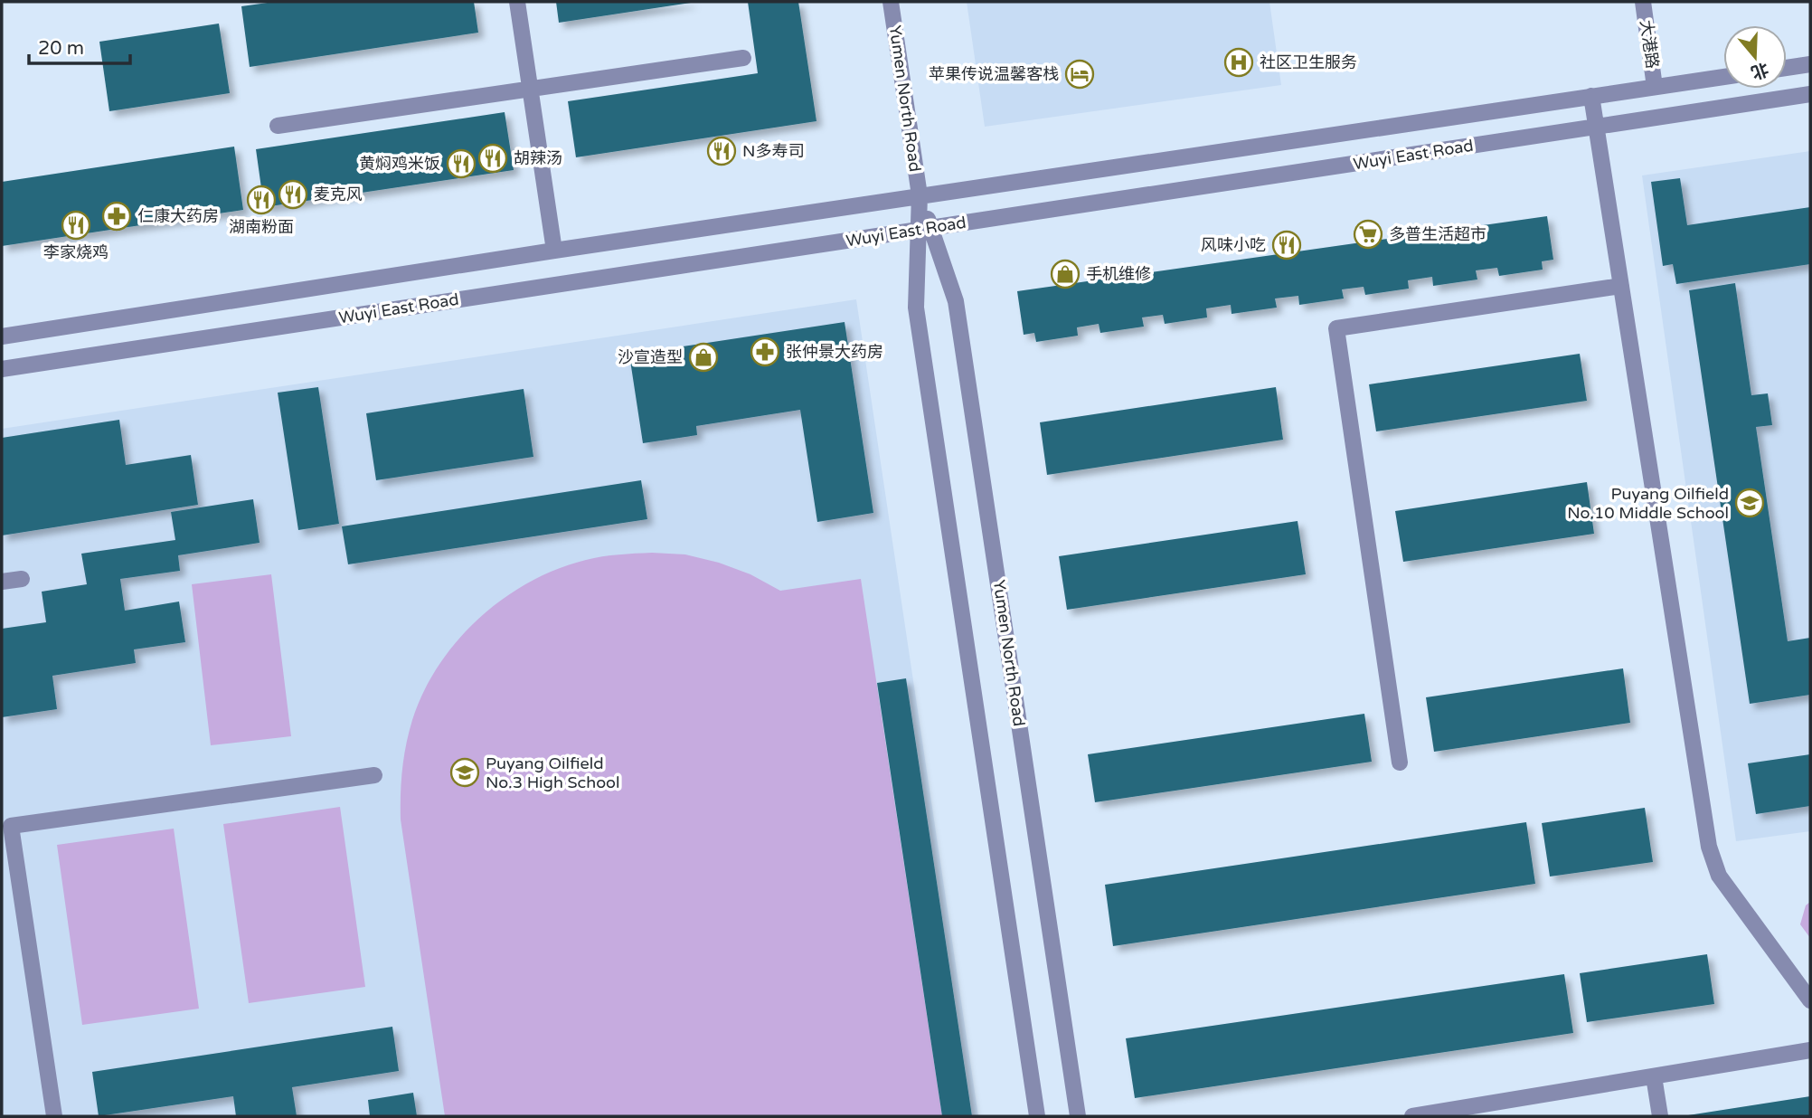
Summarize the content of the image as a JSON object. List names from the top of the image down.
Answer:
{
  "streets": {
    "street": ["大港路", "Yumen North Road", "Wuyi East Road"]
  },
  "crossings": [
    ["大港路", "Wuyi East Road"],
    ["Yumen North Road", "Wuyi East Road"]
  ],
  "places": {
    "hospital": ["社区卫生服务"],
    "hotel": ["苹果传说温馨客栈"],
    "restaurant": [
      "N多寿司",
      "胡辣汤",
      "黄焖鸡米饭",
      "麦克风",
      "湖南粉面",
      "李家烧鸡",
      "风味小吃"
    ],
    "pharmacy": ["仁康大药房", "张仲景大药房"],
    "supermarket": ["多普生活超市"],
    "shop": ["手机维修", "沙宣造型"],
    "school or university": ["Puyang Oilfield No.10 Middle School", "Puyang Oilfield No.3 High School"]
  },
  "scale_bar": "20 m",
  "north": "bottom"
}
